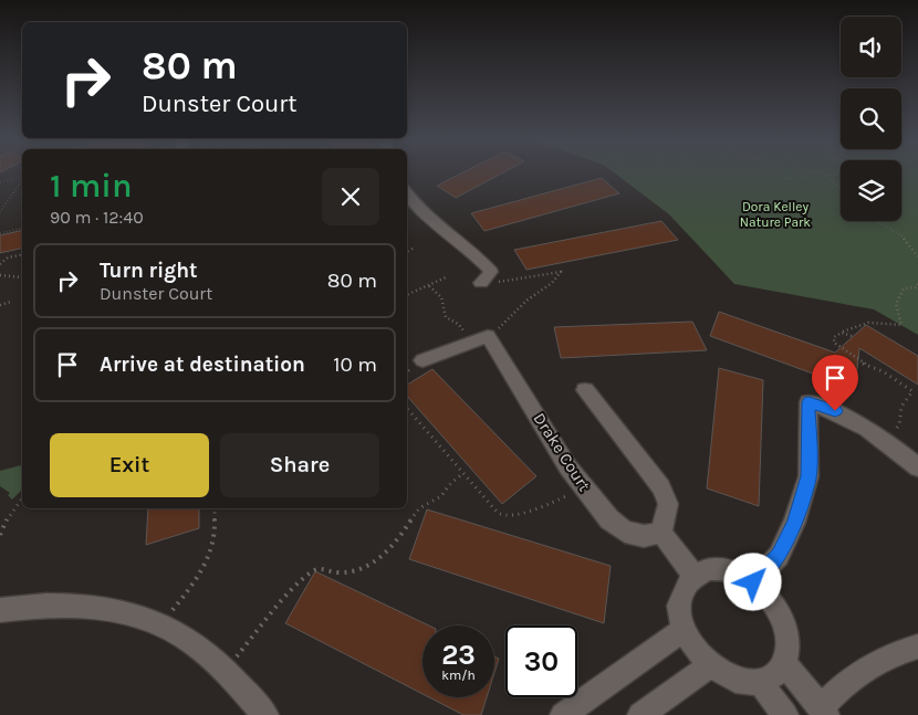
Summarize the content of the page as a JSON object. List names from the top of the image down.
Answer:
{
  "streets": {
    "street": ["Drake Court"]
  },
  "parks": ["Dora Kelley Nature Park"],
  "page": {
    "turn": ["80 m", "Dunster Court"],
    "heading": ["1 min", "90 m · 12:40"],
    "list": [
      {
        "name": "Turn right",
        "note": "Dunster Court",
        "value": "80 m"
      },
      {
        "name": "Arrive at destination",
        "value": "10 m"
      }
    ],
    "buttons": ["Exit", "Share"],
    "speed": "23 km/h",
    "limit": "30"
  }
}
